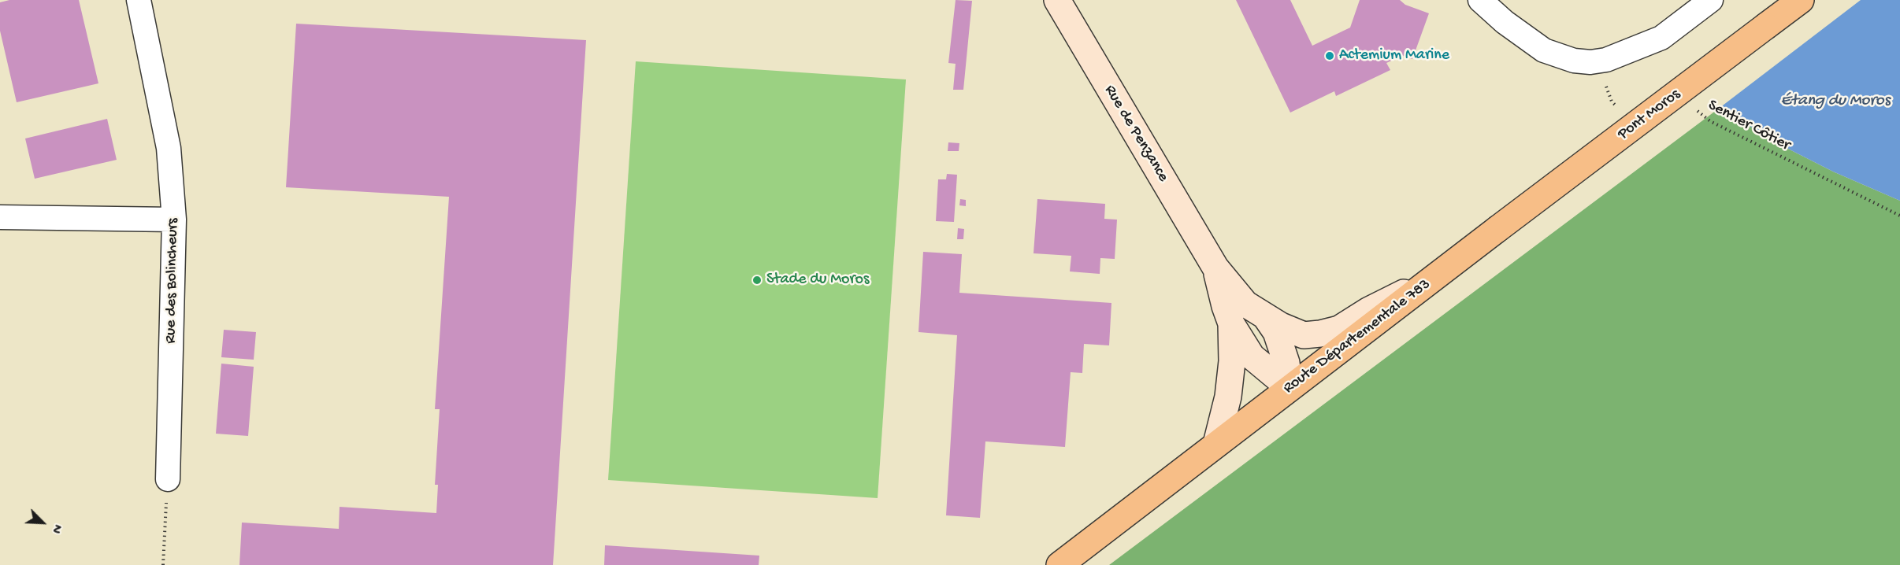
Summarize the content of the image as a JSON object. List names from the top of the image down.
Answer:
{
  "streets": {
    "main road": ["Pont Moros", "Rue de Penzance", "Route Départementale 783"],
    "street": ["Rue des Bolincheurs"],
    "path": ["Sentier Côtier"]
  },
  "crossings": [
    ["Pont Moros", "Route Départementale 783"],
    ["Rue de Penzance", "Route Départementale 783"]
  ],
  "water": ["Étang du Moros"],
  "places": ["Actemium Marine", "Stade du Moros"],
  "north": "bottom right"
}
